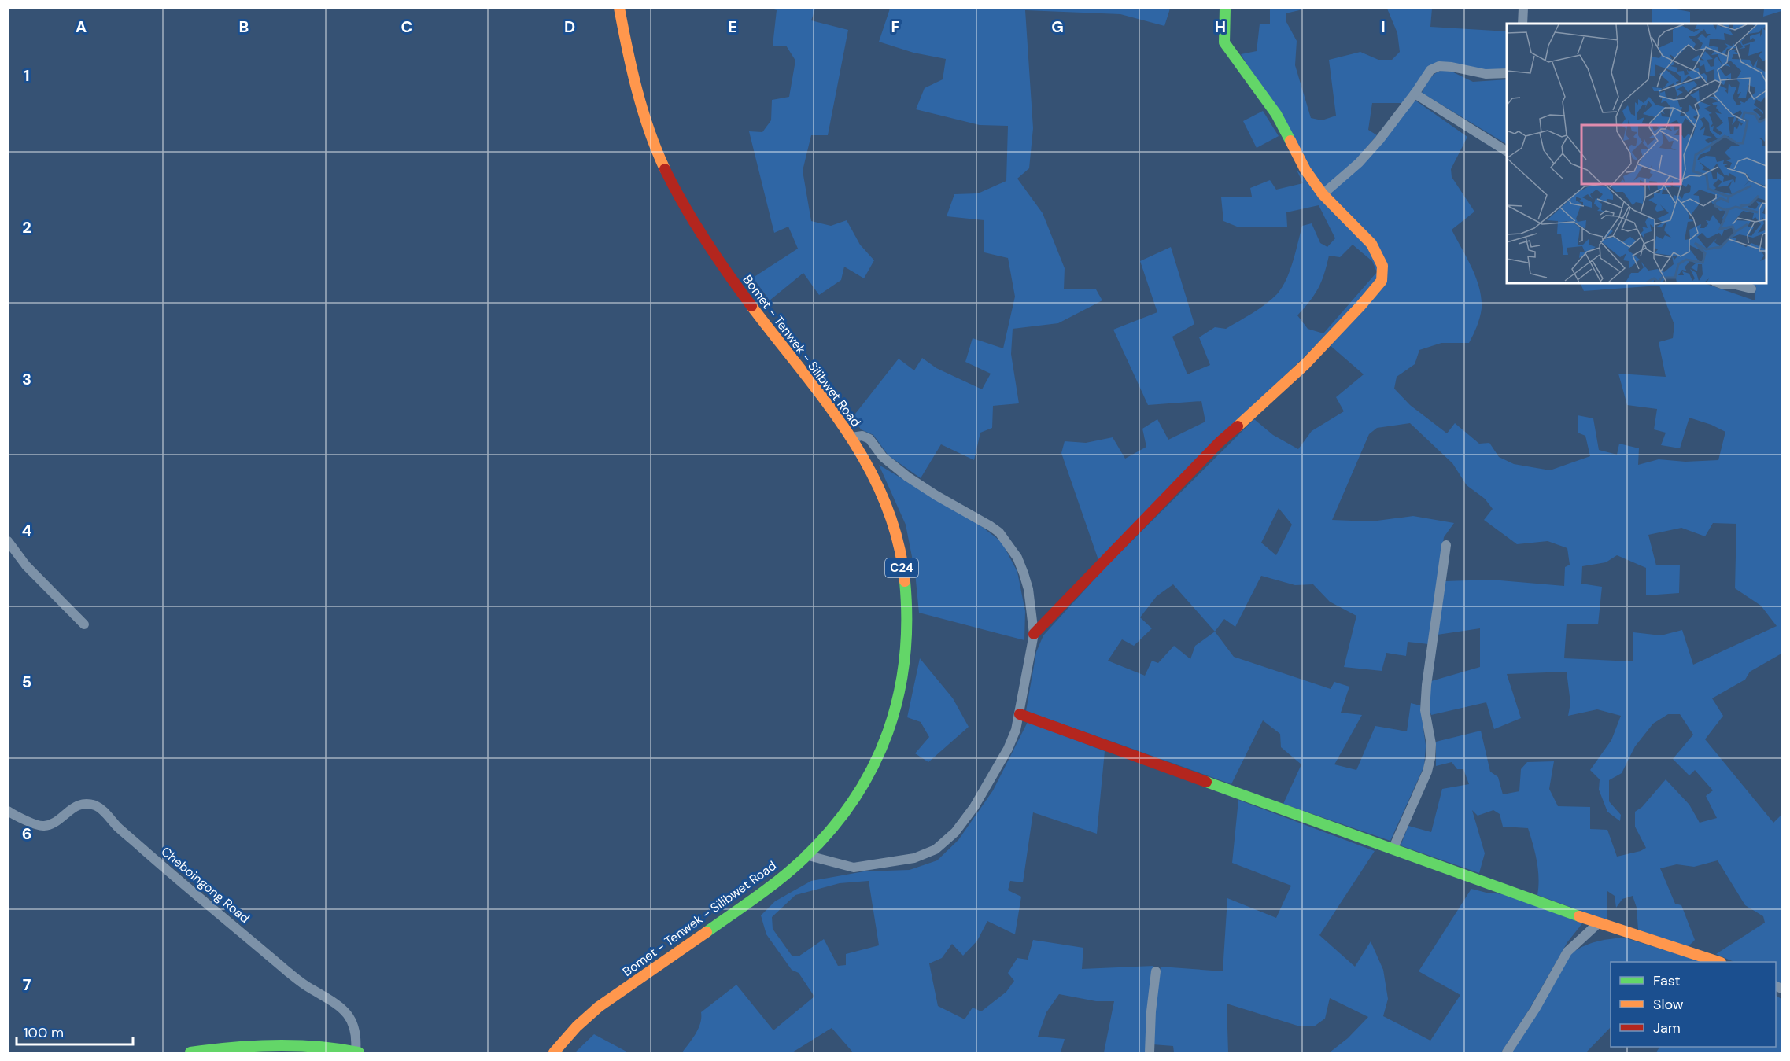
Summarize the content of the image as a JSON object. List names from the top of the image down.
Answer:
{
  "streets": {
    "main road": ["Bomet - Tenwek - Silibwet Road", "C24"],
    "street": ["Cheboingong Road"]
  },
  "legend": ["Fast", "Slow", "Jam"],
  "scale_bar": "100 m",
  "grid": {
    "columns": [
      "A",
      "B",
      "C",
      "D",
      "E",
      "F",
      "G",
      "H",
      "I"
    ],
    "rows": [
      "1",
      "2",
      "3",
      "4",
      "5",
      "6",
      "7"
    ]
  }
}
